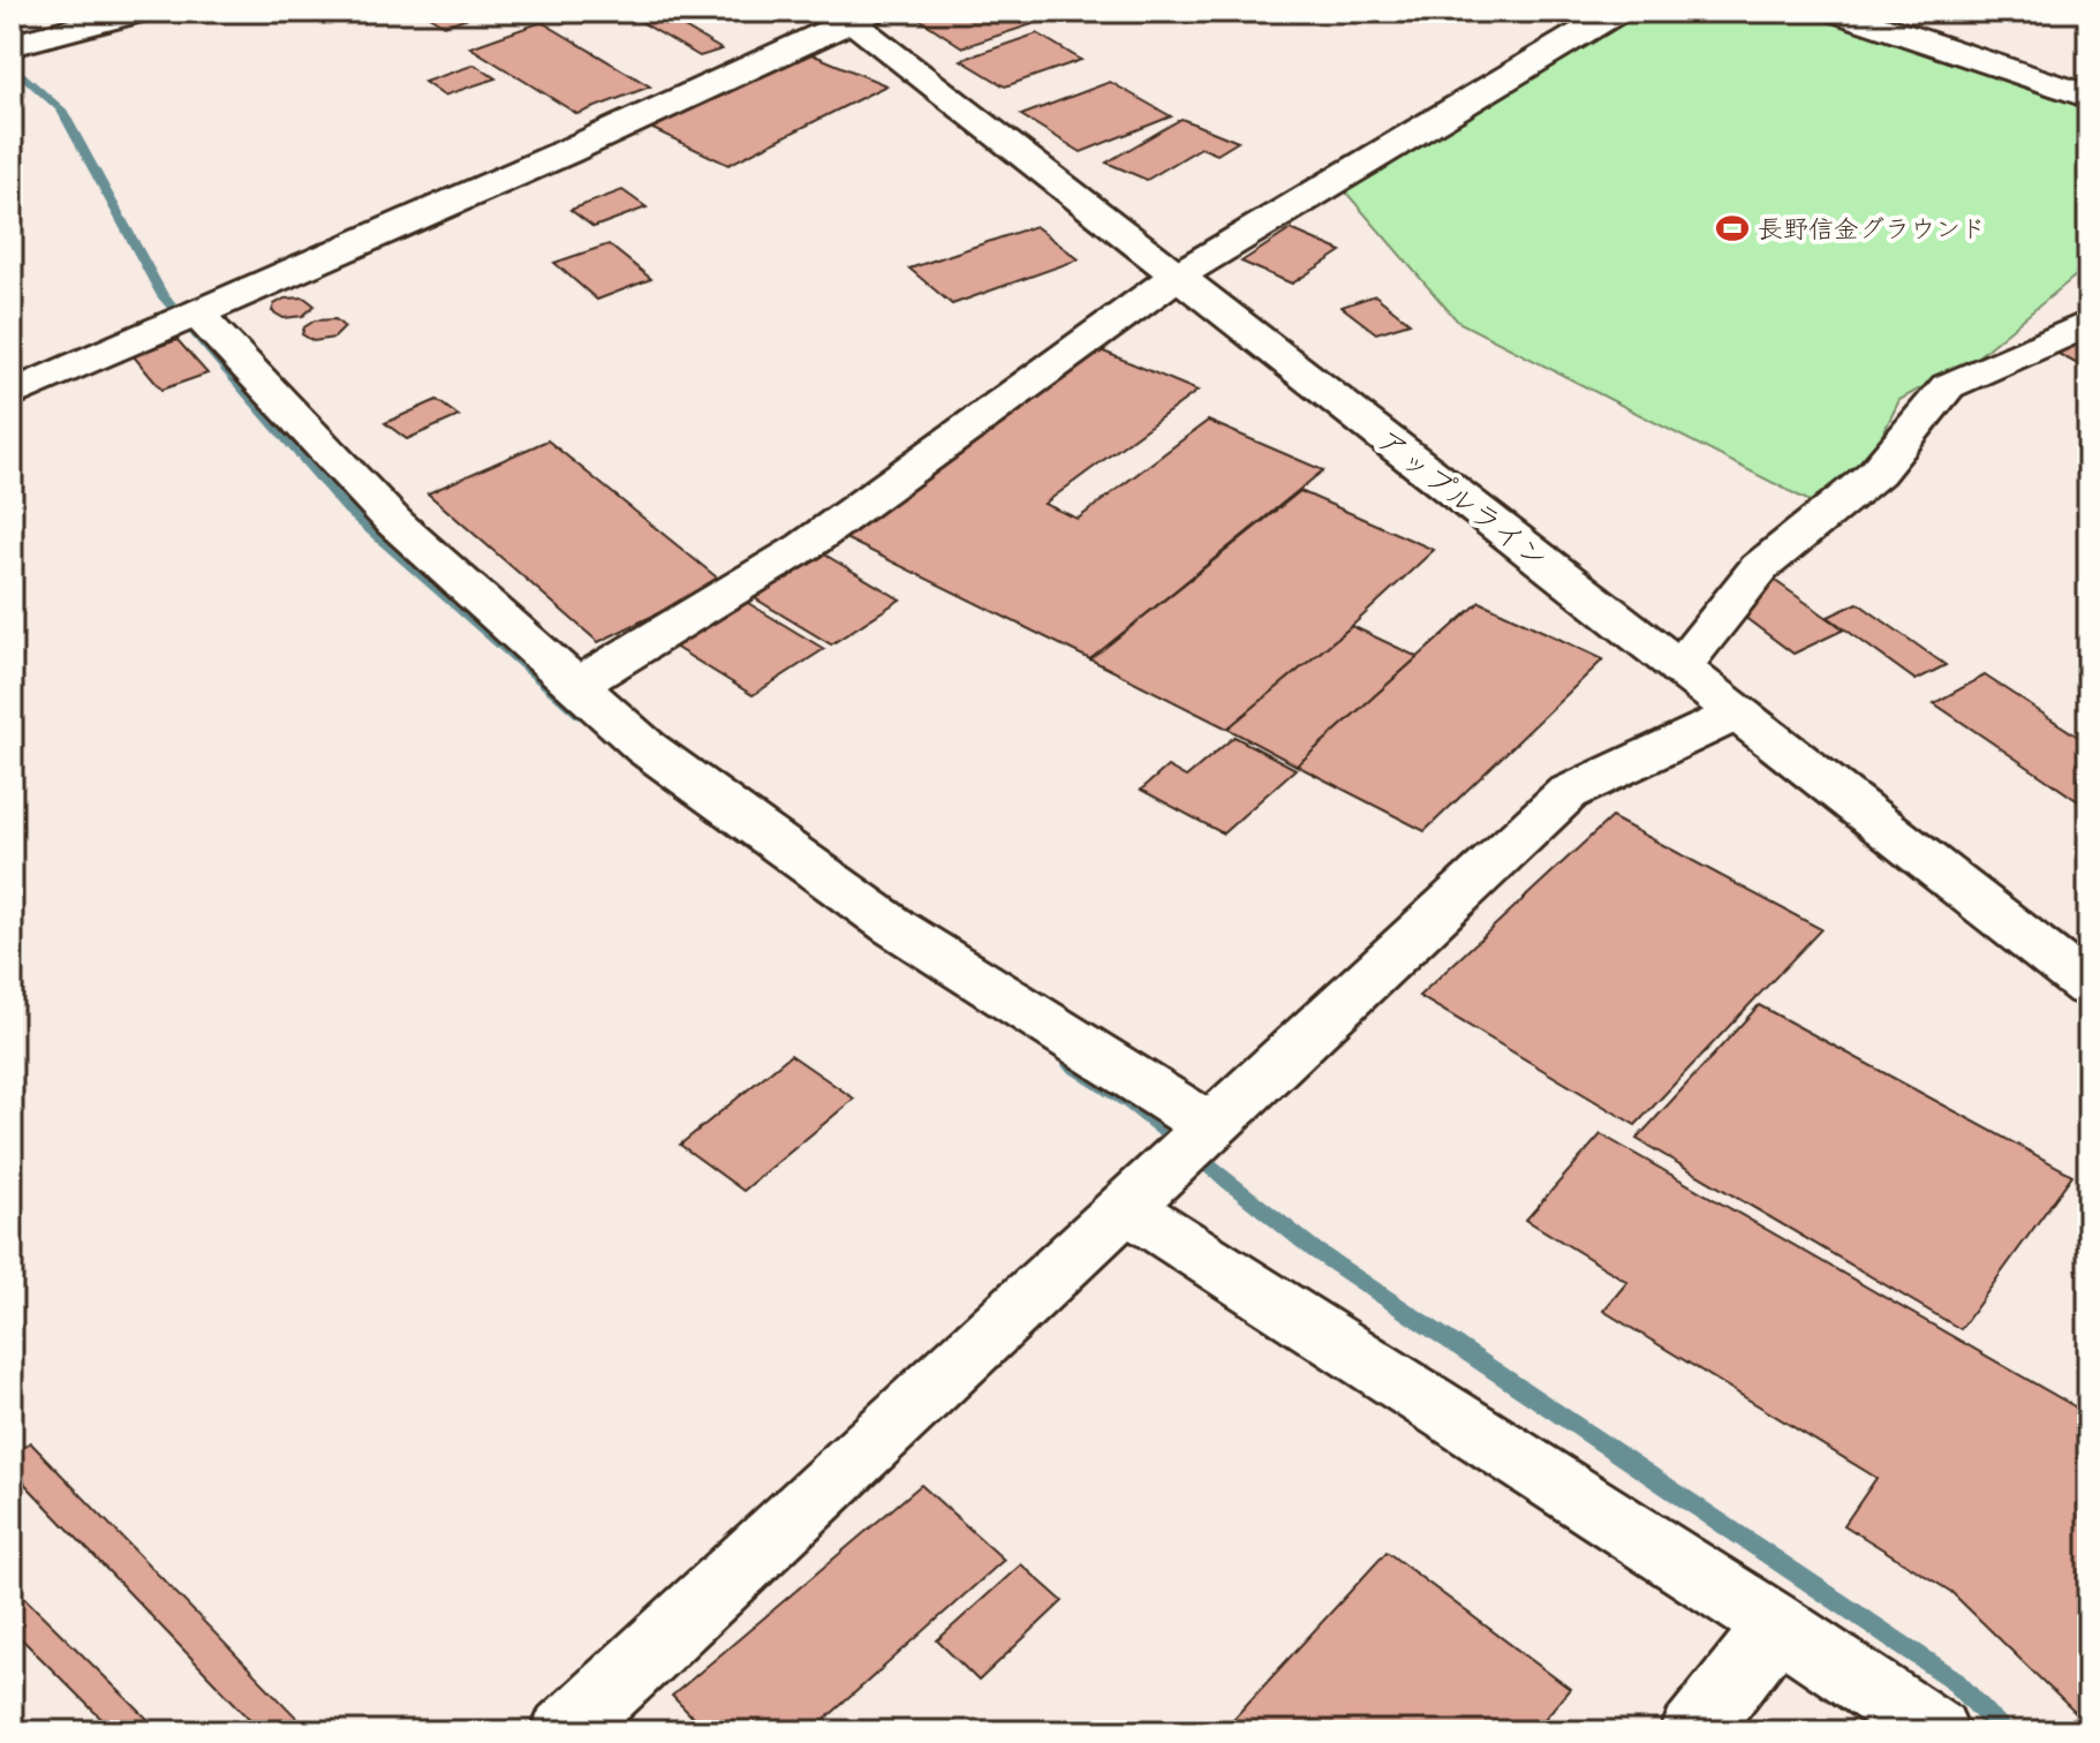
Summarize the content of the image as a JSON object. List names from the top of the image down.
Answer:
{
  "streets": {
    "main road": ["アップルライン"]
  },
  "places": {
    "sports": ["長野信金グラウンド"]
  }
}
